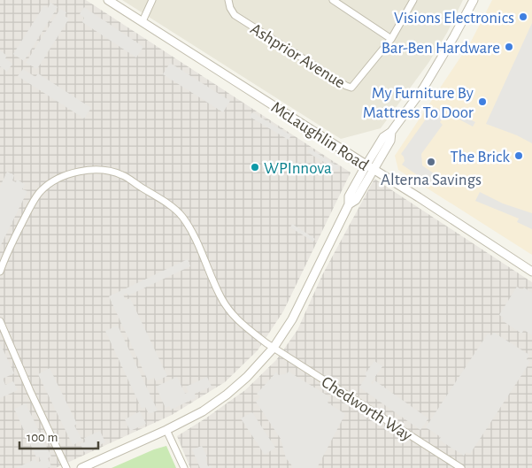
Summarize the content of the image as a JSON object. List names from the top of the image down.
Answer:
{
  "streets": {
    "street": ["Ashprior Avenue", "McLaughlin Road", "Chedworth Way"]
  },
  "places": [
    "Visions Electronics",
    "Bar-Ben Hardware",
    "My Furniture By Mattress To Door",
    "The Brick",
    "Alterna Savings",
    "WPInnova"
  ],
  "scale_bar": "100 m"
}
